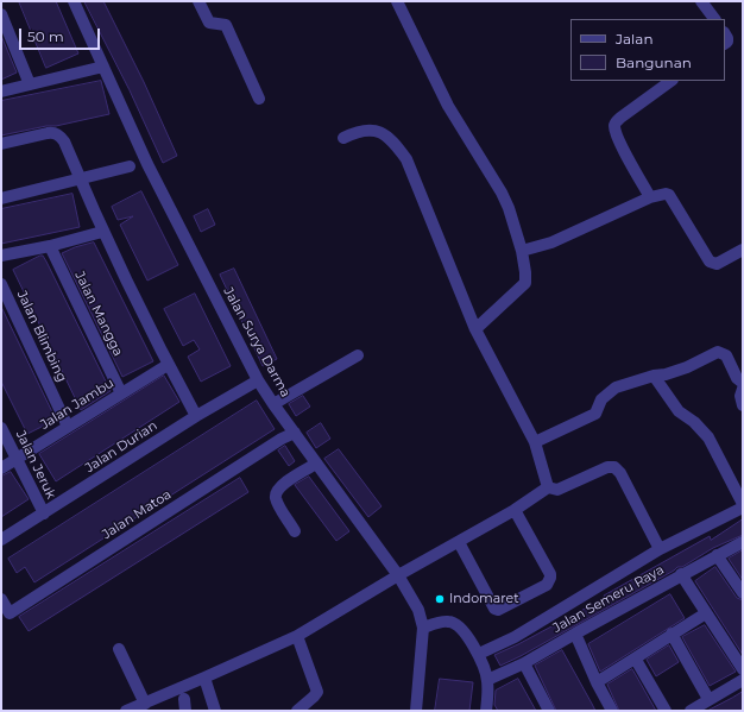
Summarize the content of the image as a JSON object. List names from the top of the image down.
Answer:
{
  "streets": {
    "street": [
      "Jalan Mangga",
      "Jalan Blimbing",
      "Jalan Surya Darma",
      "Jalan Jambu",
      "Jalan Durian",
      "Jalan Jeruk",
      "Jalan Matoa",
      "Jalan Semeru Raya"
    ]
  },
  "crossings": [
    ["Jalan Mangga", "Jalan Jambu"],
    ["Jalan Blimbing", "Jalan Jambu"],
    ["Jalan Surya Darma", "Jalan Durian"],
    ["Jalan Surya Darma", "Jalan Matoa"],
    ["Jalan Jambu", "Jalan Jeruk"],
    ["Jalan Durian", "Jalan Jeruk"]
  ],
  "places": ["Indomaret"],
  "legend": ["Jalan", "Bangunan"],
  "scale_bar": "50 m"
}
